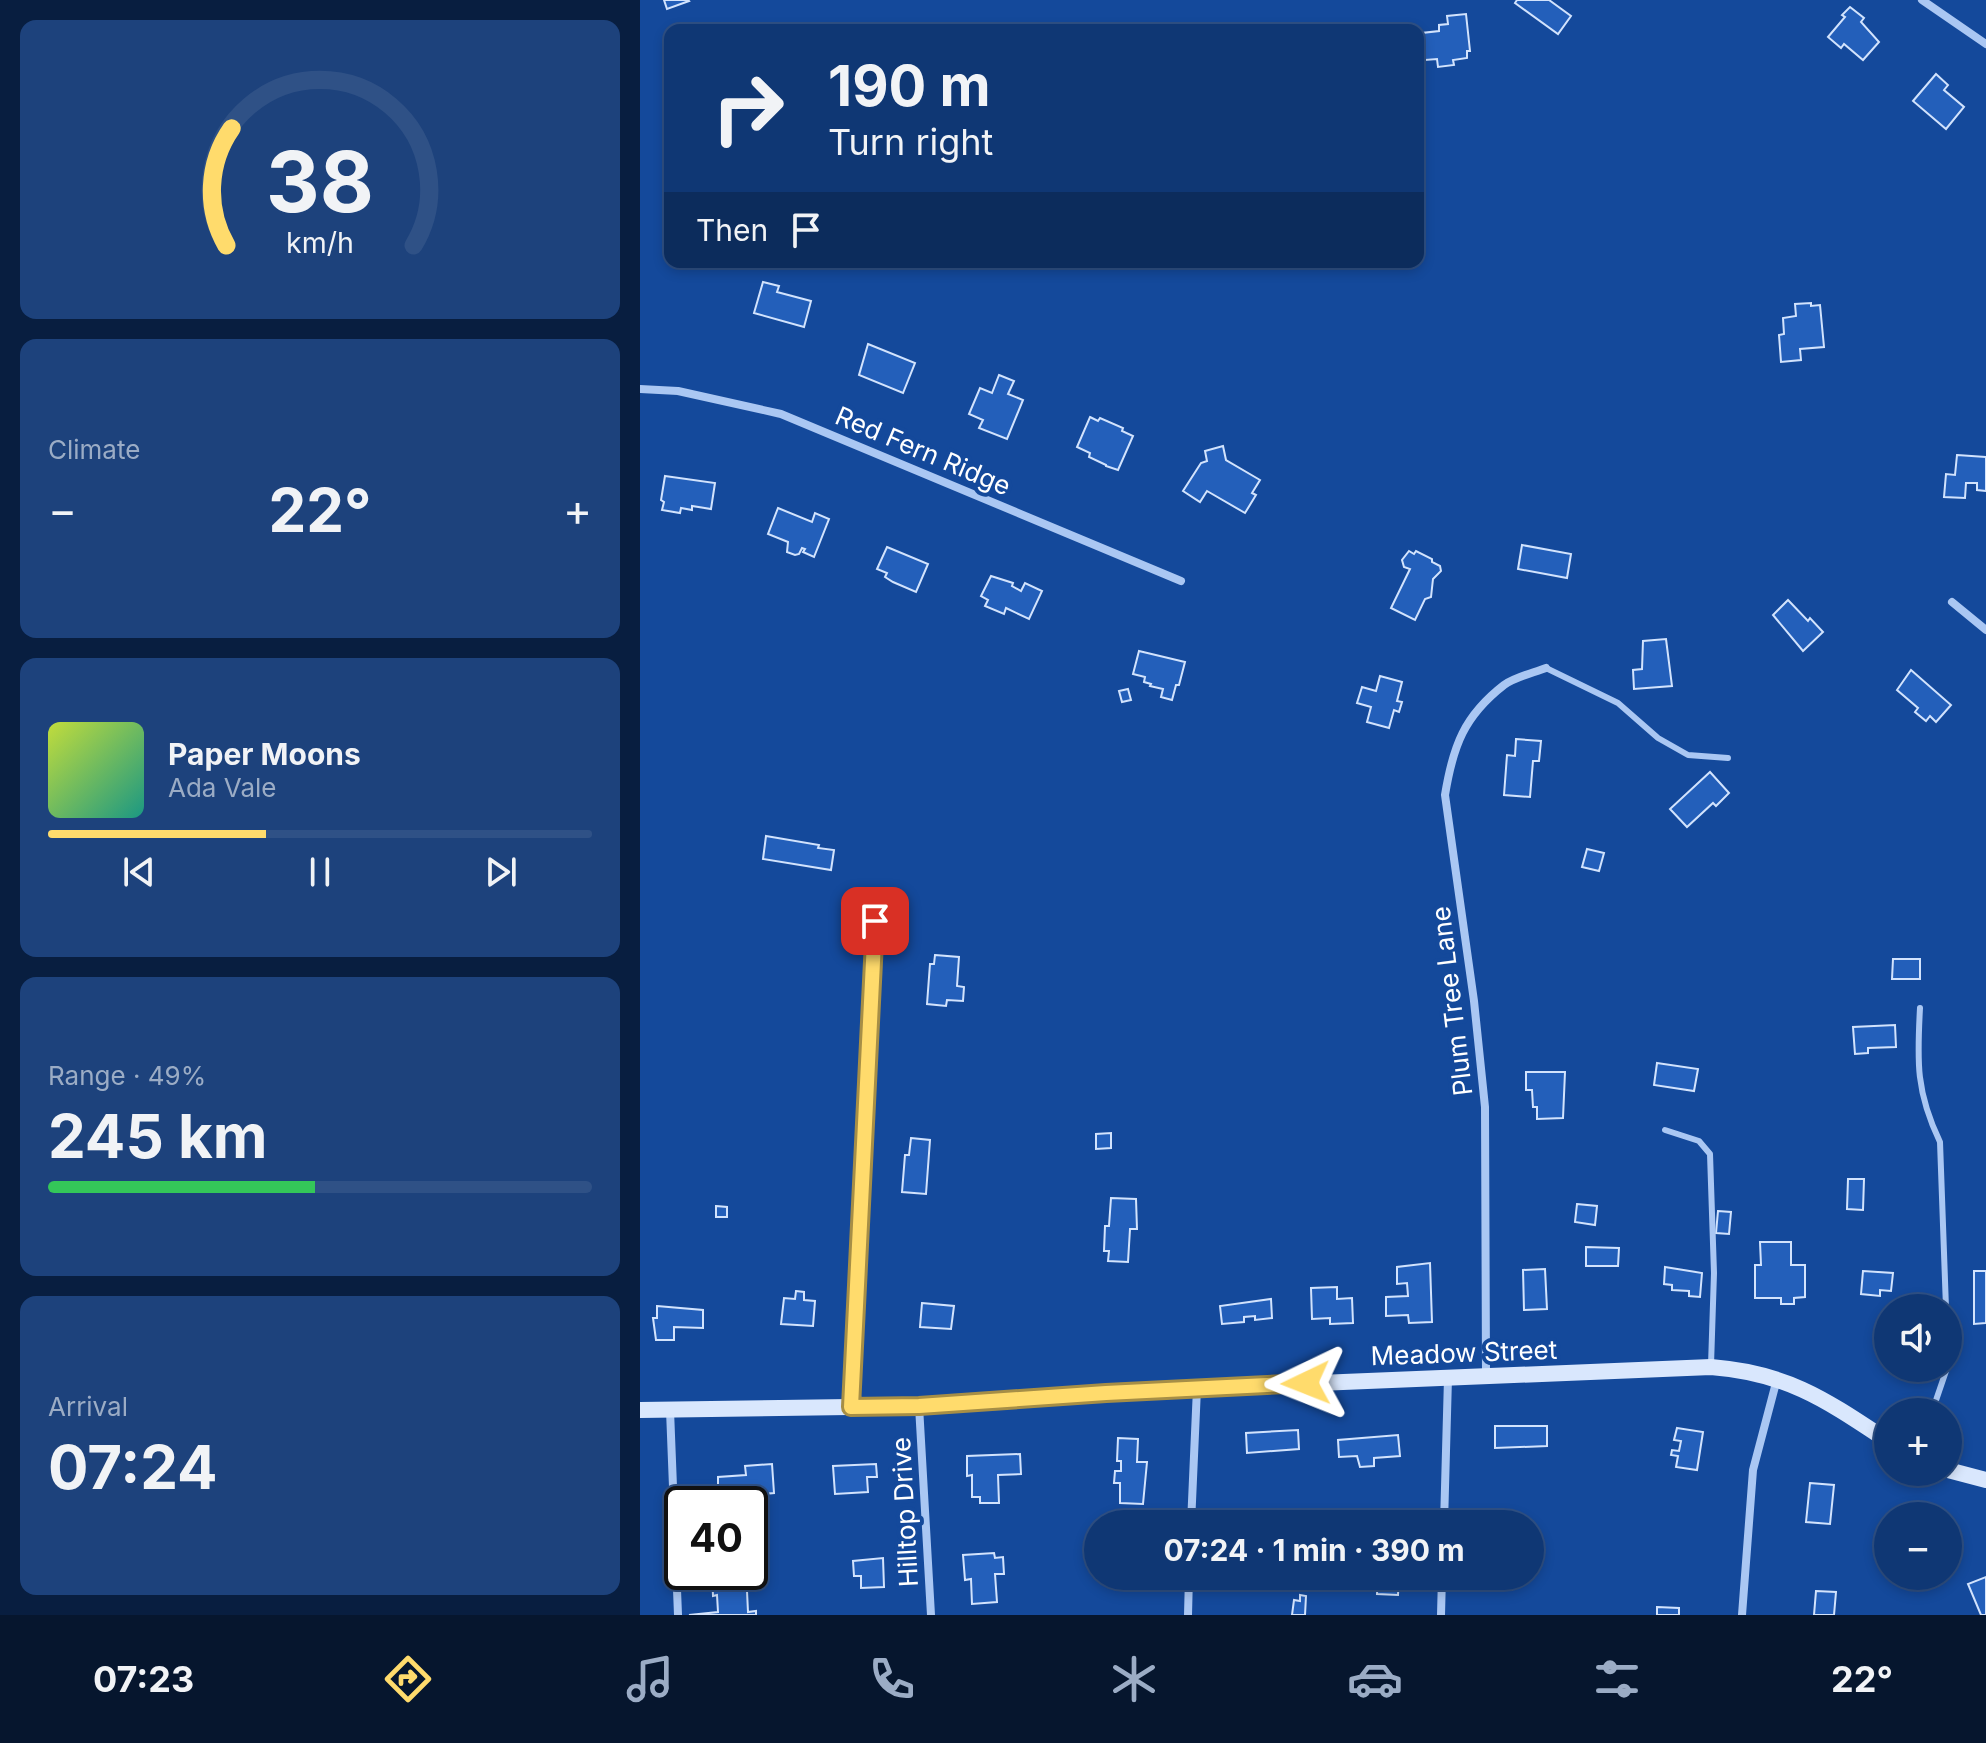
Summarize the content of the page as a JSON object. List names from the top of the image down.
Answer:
{
  "streets": {
    "street": [
      "Red Fern Ridge",
      "Plum Tree Lane",
      "Meadow Street",
      "Hilltop Drive"
    ]
  },
  "crossings": [
    ["Plum Tree Lane", "Meadow Street"],
    ["Meadow Street", "Hilltop Drive"]
  ],
  "page": {
    "turn": ["190 m", "Turn right"],
    "then": "Then",
    "tile": [
      "Climate",
      ["Range · 49%", "245 km"],
      ["Arrival", "07:24"]
    ],
    "heat": ["−", "22°", "+"],
    "song": ["Paper Moons", "Ada Vale"],
    "map_buttons": ["+", "−"],
    "limit": "40",
    "trip": "07:24 · 1 min · 390 m",
    "tabs": ["07:23", "22°"],
    "gauge": ["38", "km/h"]
  }
}
